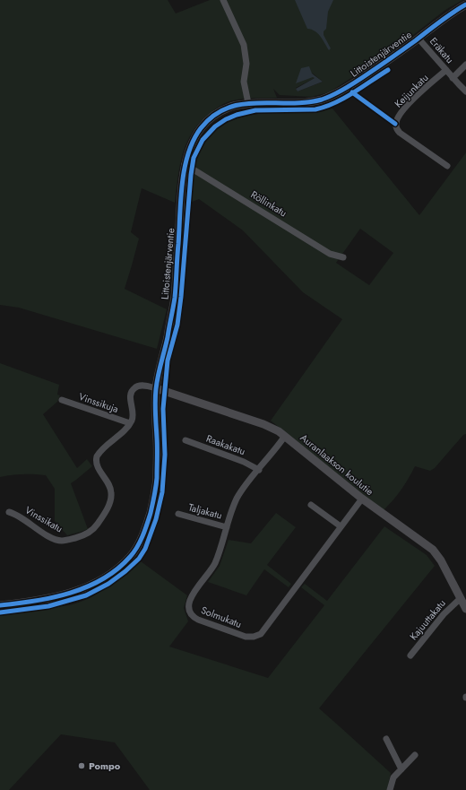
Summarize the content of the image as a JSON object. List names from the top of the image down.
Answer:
{
  "streets": {
    "street": [
      "Eräkatu",
      "Littoistenjärventie",
      "Keijunkatu",
      "Röllinkatu",
      "Vinssikuja",
      "Raakakatu",
      "Auranlaakson koulutie",
      "Taljakatu",
      "Vinssikatu",
      "Solmukatu",
      "Kajuuttakatu"
    ]
  },
  "crossings": [
    ["Eräkatu", "Littoistenjärventie"],
    ["Eräkatu", "Keijunkatu"],
    ["Littoistenjärventie", "Röllinkatu"],
    ["Littoistenjärventie", "Auranlaakson koulutie"],
    ["Vinssikuja", "Vinssikatu"],
    ["Raakakatu", "Solmukatu"],
    ["Auranlaakson koulutie", "Solmukatu"],
    ["Auranlaakson koulutie", "Kajuuttakatu"],
    ["Taljakatu", "Solmukatu"]
  ],
  "places": ["Pompo"]
}
